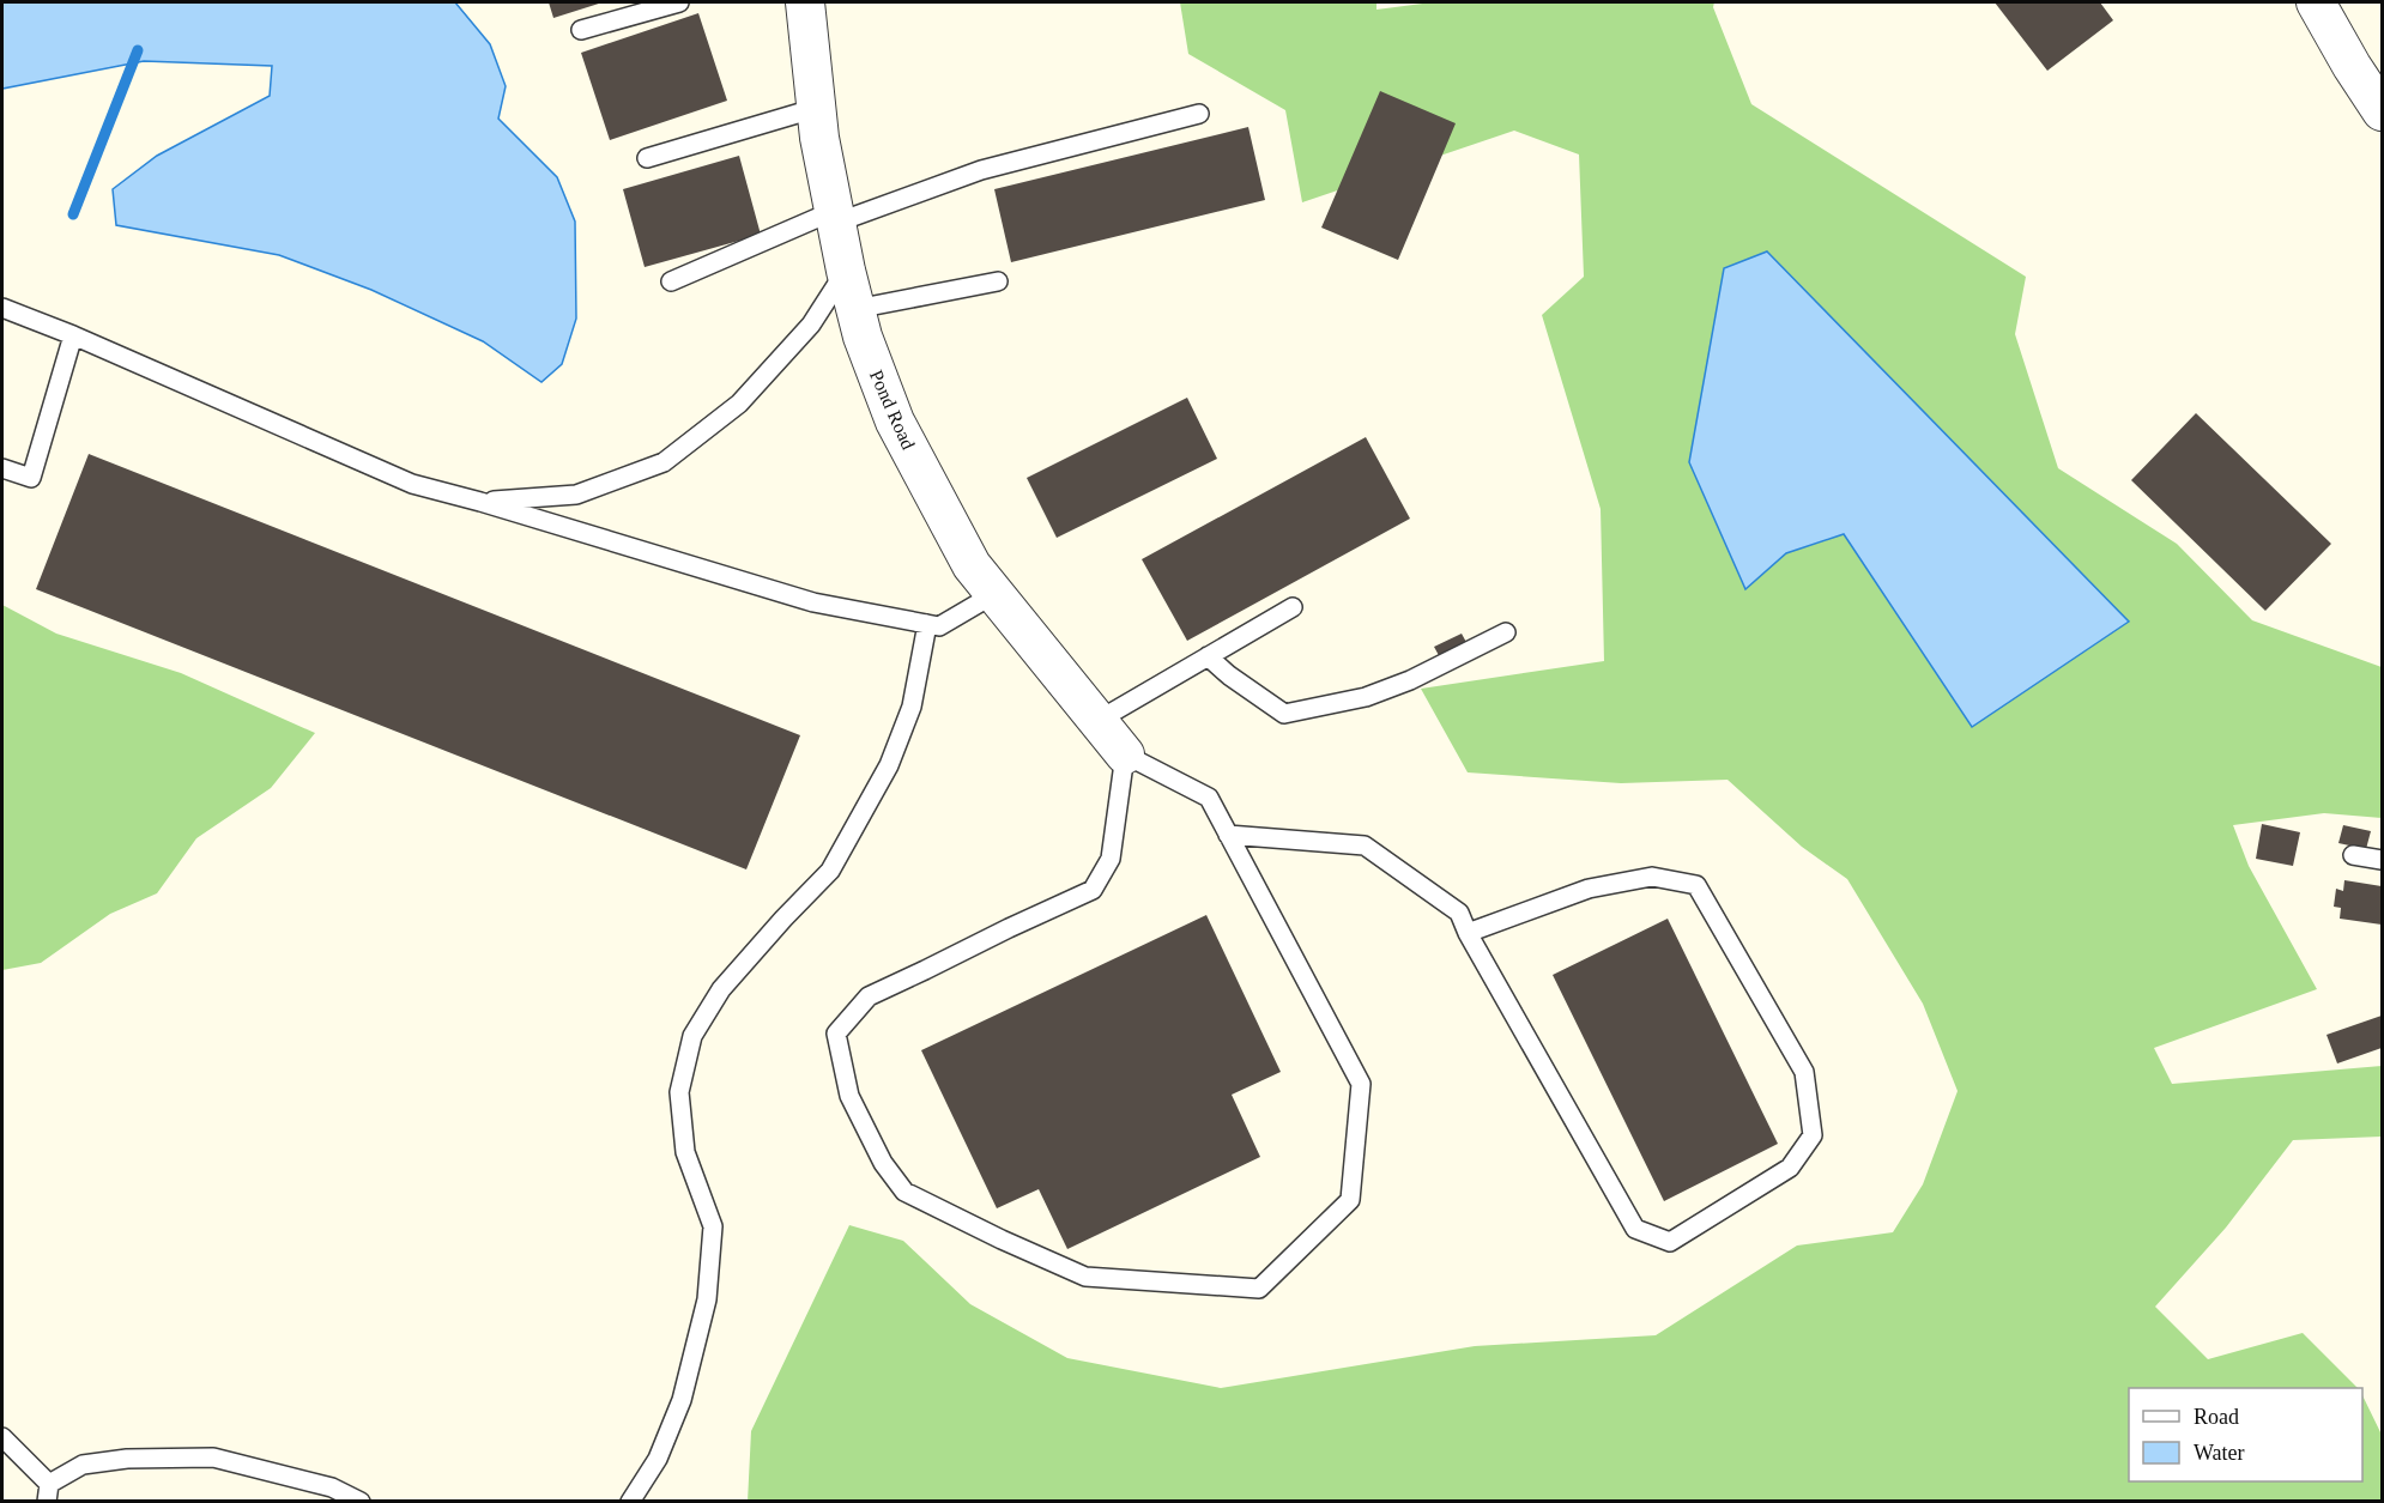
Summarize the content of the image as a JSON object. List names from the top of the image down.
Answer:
{
  "streets": {
    "street": ["Pond Road"]
  },
  "legend": ["Road", "Water"]
}
